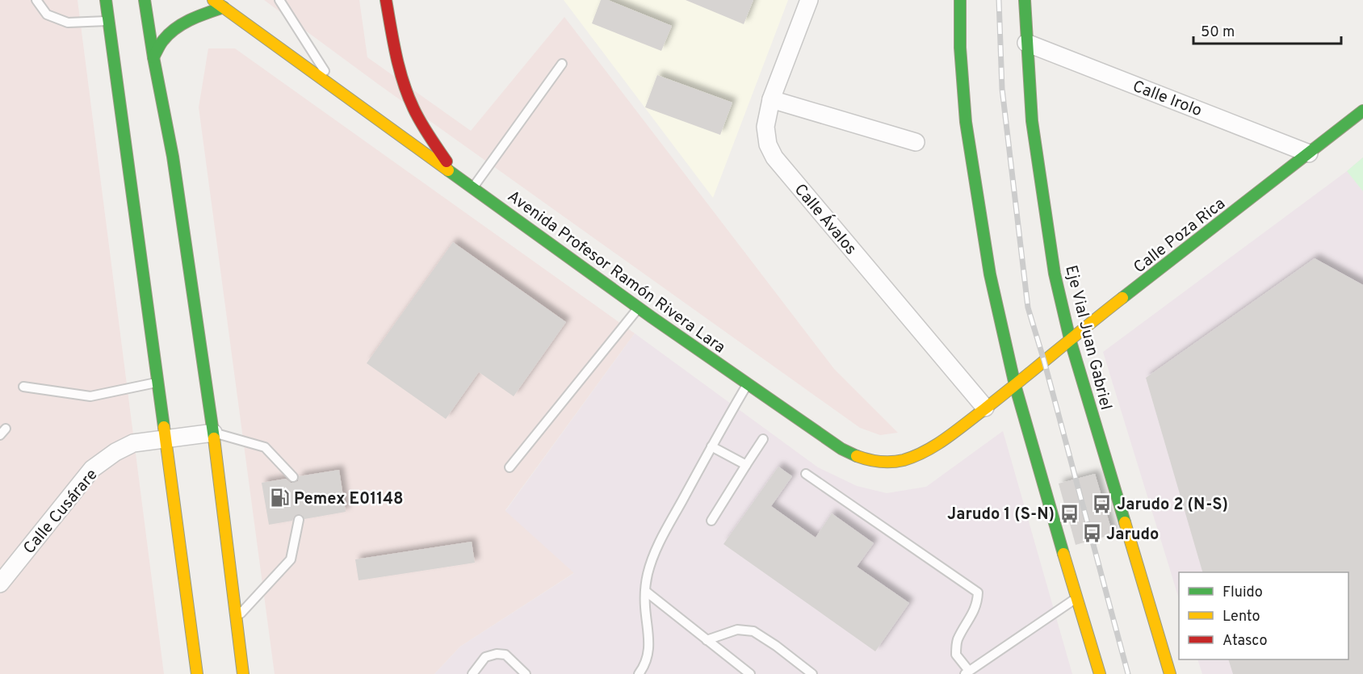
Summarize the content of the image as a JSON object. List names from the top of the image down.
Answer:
{
  "streets": {
    "main road": ["Calle Poza Rica", "Avenida Profesor Ramón Rivera Lara", "Eje Vial Juan Gabriel"],
    "street": ["Calle Irolo", "Calle Ávalos", "Calle Cusárare"]
  },
  "crossings": [
    ["Calle Irolo", "Calle Poza Rica"],
    ["Calle Irolo", "Eje Vial Juan Gabriel"],
    ["Calle Ávalos", "Avenida Profesor Ramón Rivera Lara"],
    ["Calle Poza Rica", "Avenida Profesor Ramón Rivera Lara"],
    ["Calle Poza Rica", "Eje Vial Juan Gabriel"]
  ],
  "places": {
    "fuel station": ["Pemex E01148"],
    "bus stop": ["Jarudo 2 (N-S)", "Jarudo 1 (S-N)", "Jarudo"]
  },
  "legend": ["Fluido", "Lento", "Atasco"],
  "scale_bar": "50 m"
}
